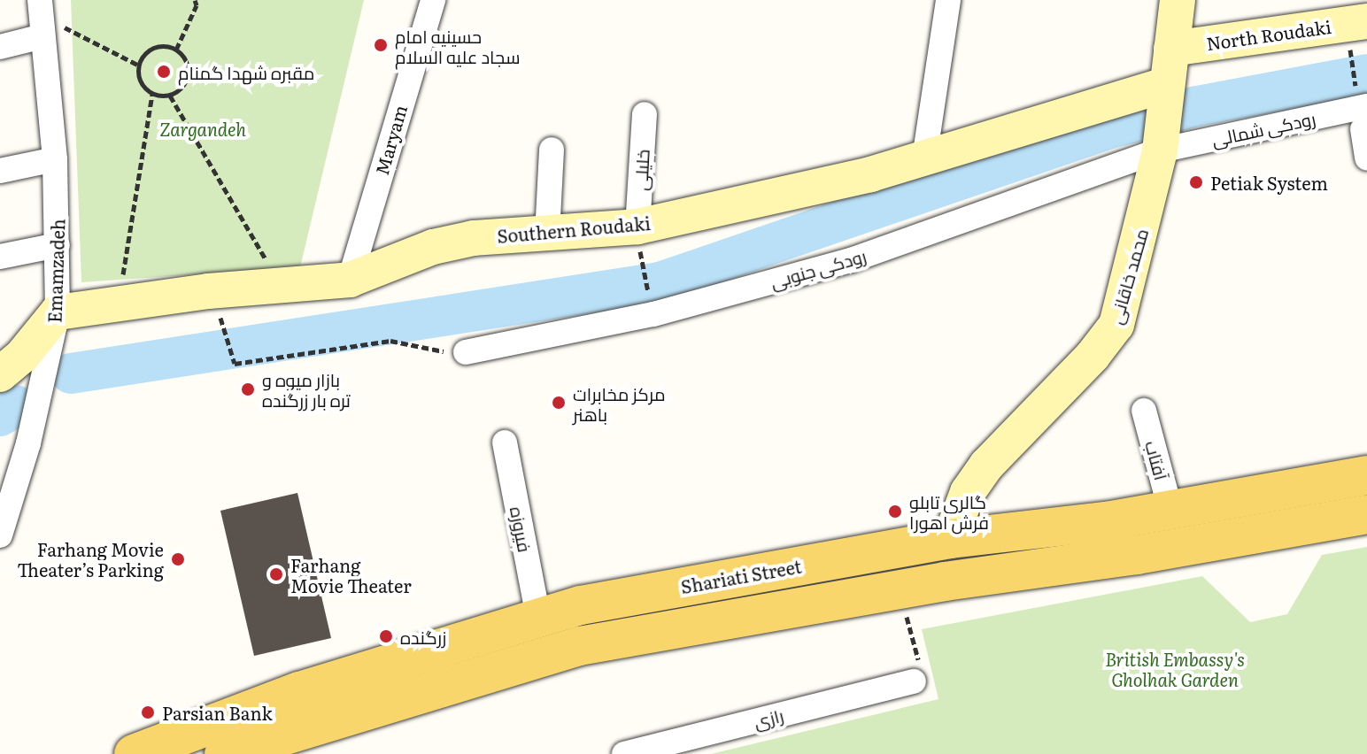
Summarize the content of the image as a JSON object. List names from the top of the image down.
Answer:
{
  "streets": {
    "main road": ["Shariati Street"],
    "street": [
      "North Roudaki",
      "رودکی شمالی",
      "Maryam",
      "خلیلی",
      "Southern Roudaki",
      "رودکی جنوبی",
      "Emamzadeh",
      "محمد خاقانی",
      "آفتاب",
      "فیروزه",
      "رازی"
    ]
  },
  "crossings": [
    ["North Roudaki", "محمد خاقانی"],
    ["رودکی شمالی", "رودکی جنوبی"],
    ["رودکی شمالی", "محمد خاقانی"],
    ["Maryam", "Southern Roudaki"],
    ["خلیلی", "Southern Roudaki"],
    ["Southern Roudaki", "Emamzadeh"],
    ["Southern Roudaki", "محمد خاقانی"],
    ["رودکی جنوبی", "محمد خاقانی"],
    ["محمد خاقانی", "Shariati Street"],
    ["آفتاب", "Shariati Street"],
    ["فیروزه", "Shariati Street"]
  ],
  "parks": ["Zargandeh", "British Embassy's Gholhak Garden"],
  "places": [
    "حسینیه امام سجاد علیه السلام",
    "مقبره شهدا گمنام",
    "Petiak System",
    "بازار میوه و تره بار زرگنده",
    "مرکز مخابرات باهنر",
    "گالری تابلو فرش اهورا",
    "Farhang Movie Theater’s Parking",
    "Farhang Movie Theater",
    "زرگنده",
    "Parsian Bank"
  ]
}
